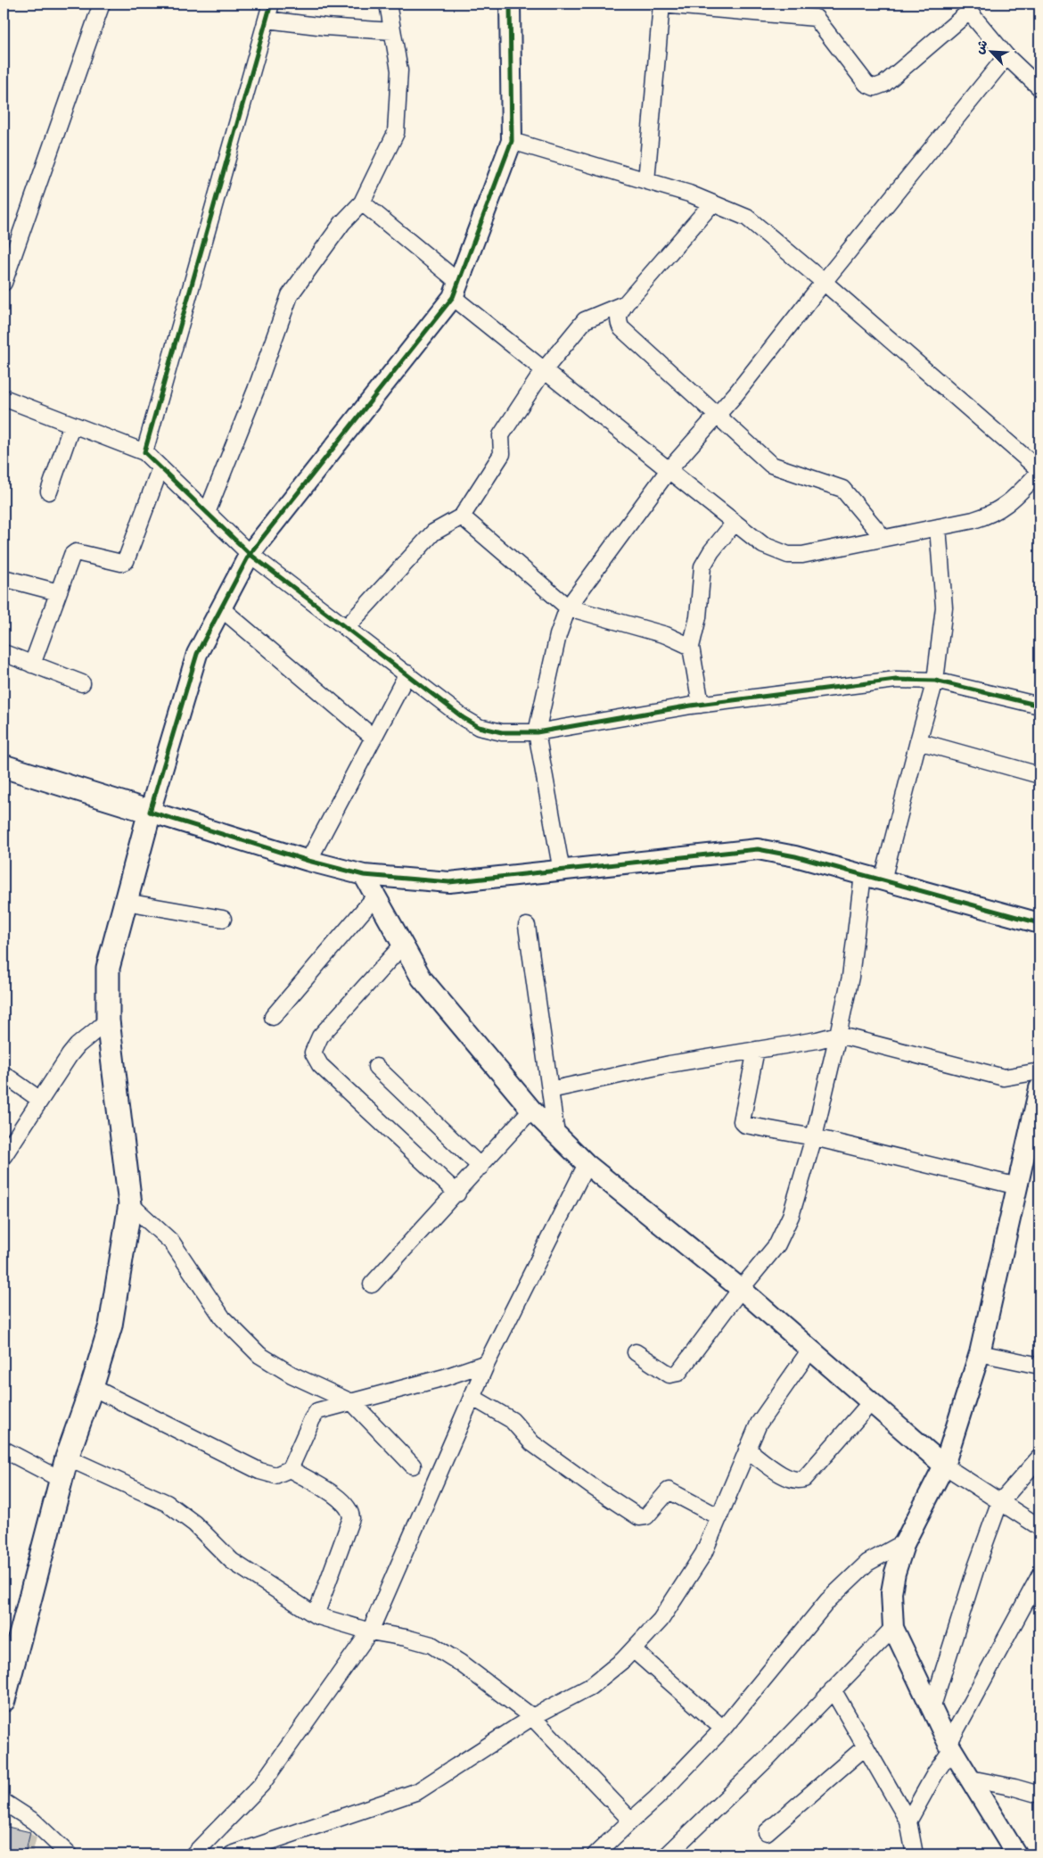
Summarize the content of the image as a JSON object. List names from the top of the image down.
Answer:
{
  "north": "top left"
}
